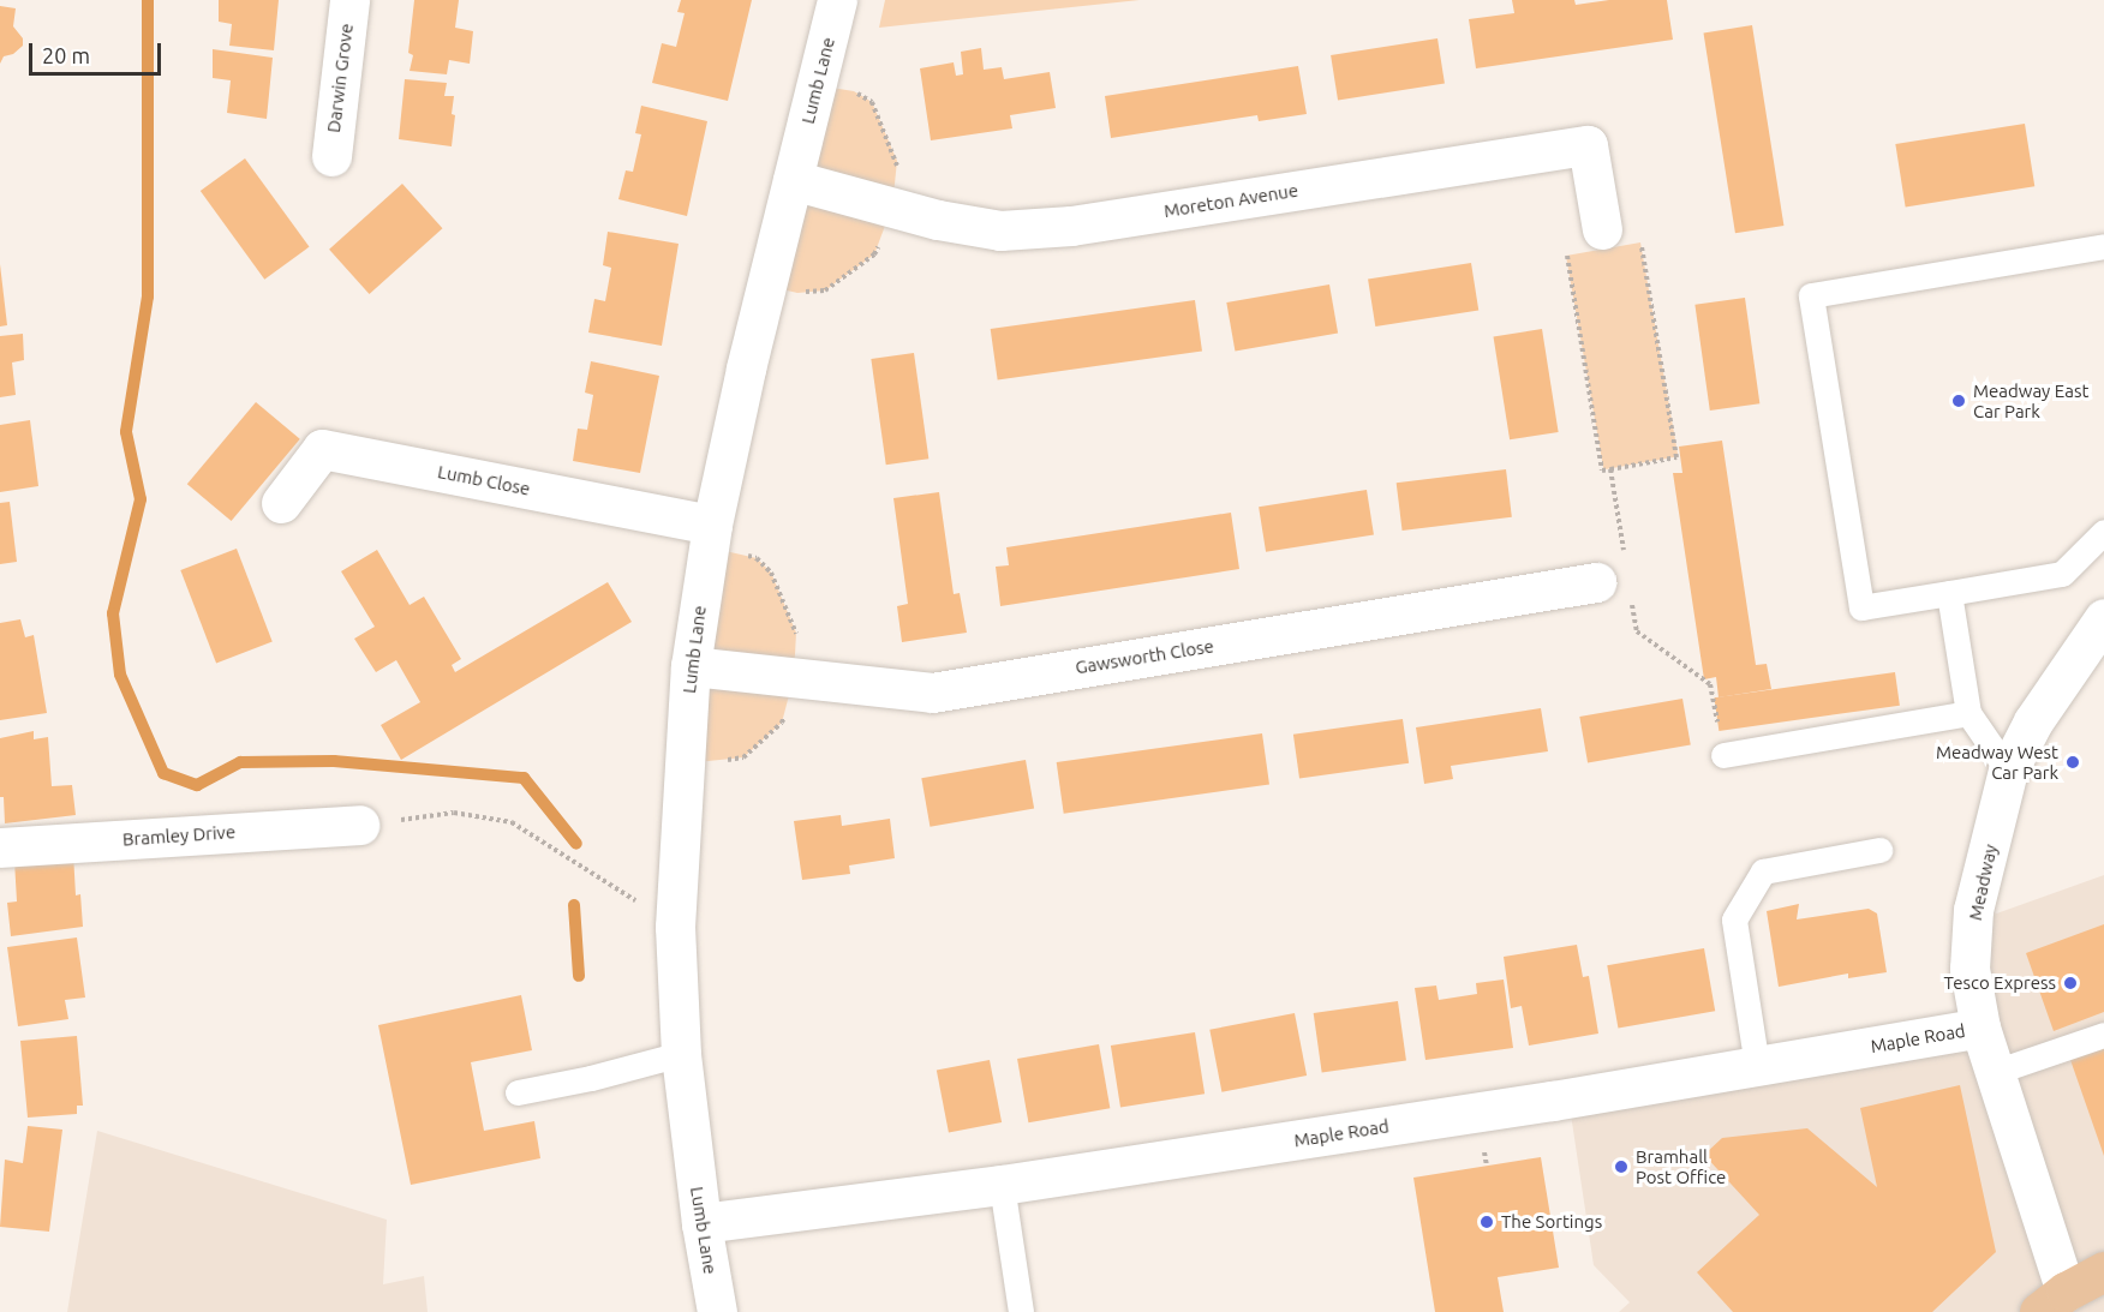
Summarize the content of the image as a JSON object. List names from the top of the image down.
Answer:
{
  "streets": {
    "street": [
      "Darwin Grove",
      "Lumb Lane",
      "Moreton Avenue",
      "Lumb Close",
      "Gawsworth Close",
      "Bramley Drive",
      "Meadway",
      "Maple Road"
    ]
  },
  "crossings": [
    ["Lumb Lane", "Moreton Avenue"],
    ["Lumb Lane", "Lumb Close"],
    ["Lumb Lane", "Gawsworth Close"],
    ["Lumb Lane", "Maple Road"],
    ["Meadway", "Maple Road"]
  ],
  "places": [
    "Meadway East Car Park",
    "Meadway West Car Park",
    "Tesco Express",
    "Bramhall Post Office",
    "The Sortings"
  ],
  "scale_bar": "20 m"
}
